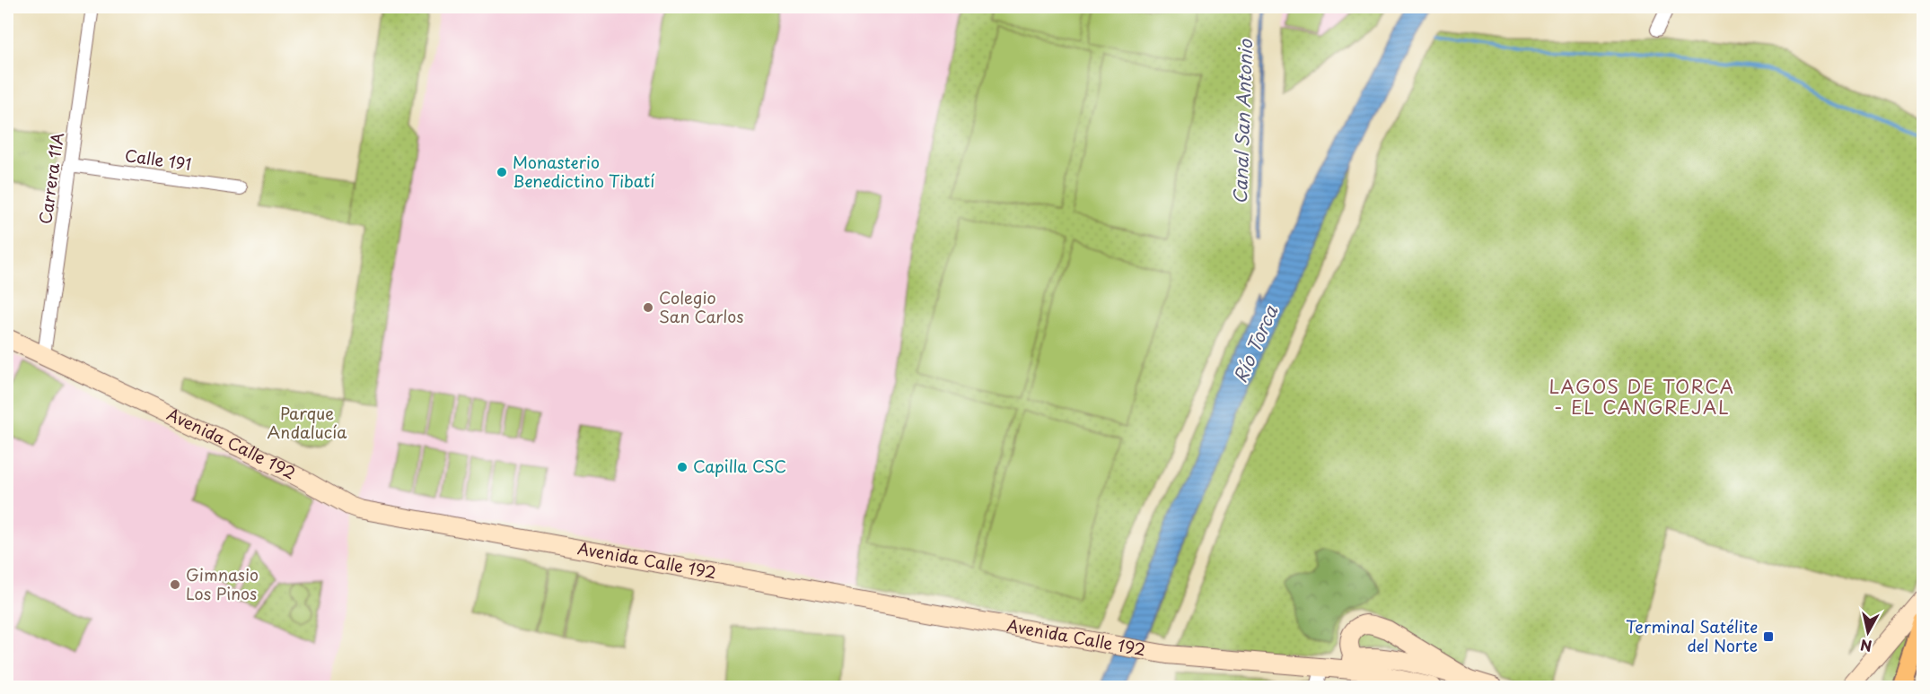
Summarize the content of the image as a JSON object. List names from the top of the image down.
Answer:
{
  "streets": {
    "main road": ["Avenida Calle 192"],
    "street": ["Calle 191", "Carrera 11A"]
  },
  "crossings": [
    ["Calle 191", "Carrera 11A"],
    ["Carrera 11A", "Avenida Calle 192"]
  ],
  "districts": ["LAGOS DE TORCA - EL CANGREJAL"],
  "water": ["Canal San Antonio", "Río Torca"],
  "parks": ["Parque Andalucía"],
  "places": {
    "other": [
      "Monasterio Benedictino Tibatí",
      "Colegio San Carlos",
      "Capilla CSC",
      "Gimnasio Los Pinos"
    ],
    "transit": ["Terminal Satélite del Norte"]
  },
  "north": "bottom"
}
